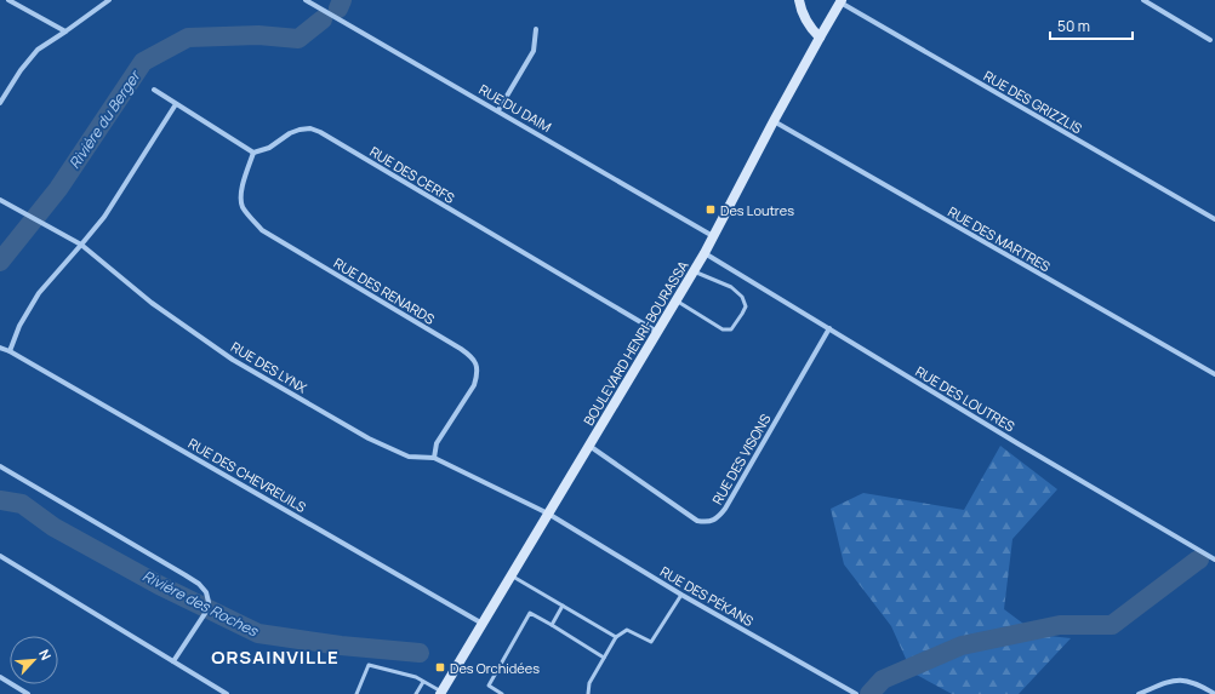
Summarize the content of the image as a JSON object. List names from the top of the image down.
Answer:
{
  "streets": {
    "main road": ["BOULEVARD HENRI-BOURASSA"],
    "street": [
      "RUE DES GRIZZLIS",
      "RUE DU DAIM",
      "RUE DES CERFS",
      "RUE DES MARTRES",
      "RUE DES RENARDS",
      "RUE DES LYNX",
      "RUE DES LOUTRES",
      "RUE DES VISONS",
      "RUE DES CHEVREUILS",
      "RUE DES PÉKANS"
    ]
  },
  "crossings": [
    ["RUE DES GRIZZLIS", "BOULEVARD HENRI-BOURASSA"],
    ["RUE DU DAIM", "BOULEVARD HENRI-BOURASSA"],
    ["RUE DES CERFS", "RUE DES RENARDS"],
    ["RUE DES CERFS", "BOULEVARD HENRI-BOURASSA"],
    ["RUE DES MARTRES", "BOULEVARD HENRI-BOURASSA"],
    ["RUE DES RENARDS", "RUE DES LYNX"],
    ["BOULEVARD HENRI-BOURASSA", "RUE DES LYNX"],
    ["BOULEVARD HENRI-BOURASSA", "RUE DES LOUTRES"],
    ["BOULEVARD HENRI-BOURASSA", "RUE DES VISONS"],
    ["BOULEVARD HENRI-BOURASSA", "RUE DES CHEVREUILS"],
    ["BOULEVARD HENRI-BOURASSA", "RUE DES PÉKANS"],
    ["RUE DES LYNX", "RUE DES PÉKANS"],
    ["RUE DES LOUTRES", "RUE DES VISONS"]
  ],
  "districts": ["ORSAINVILLE"],
  "water": ["Rivière du Berger", "Rivière des Roches"],
  "places": {
    "transit": ["Des Loutres", "Des Orchidées"]
  },
  "scale_bar": "50 m",
  "north": "top right"
}
